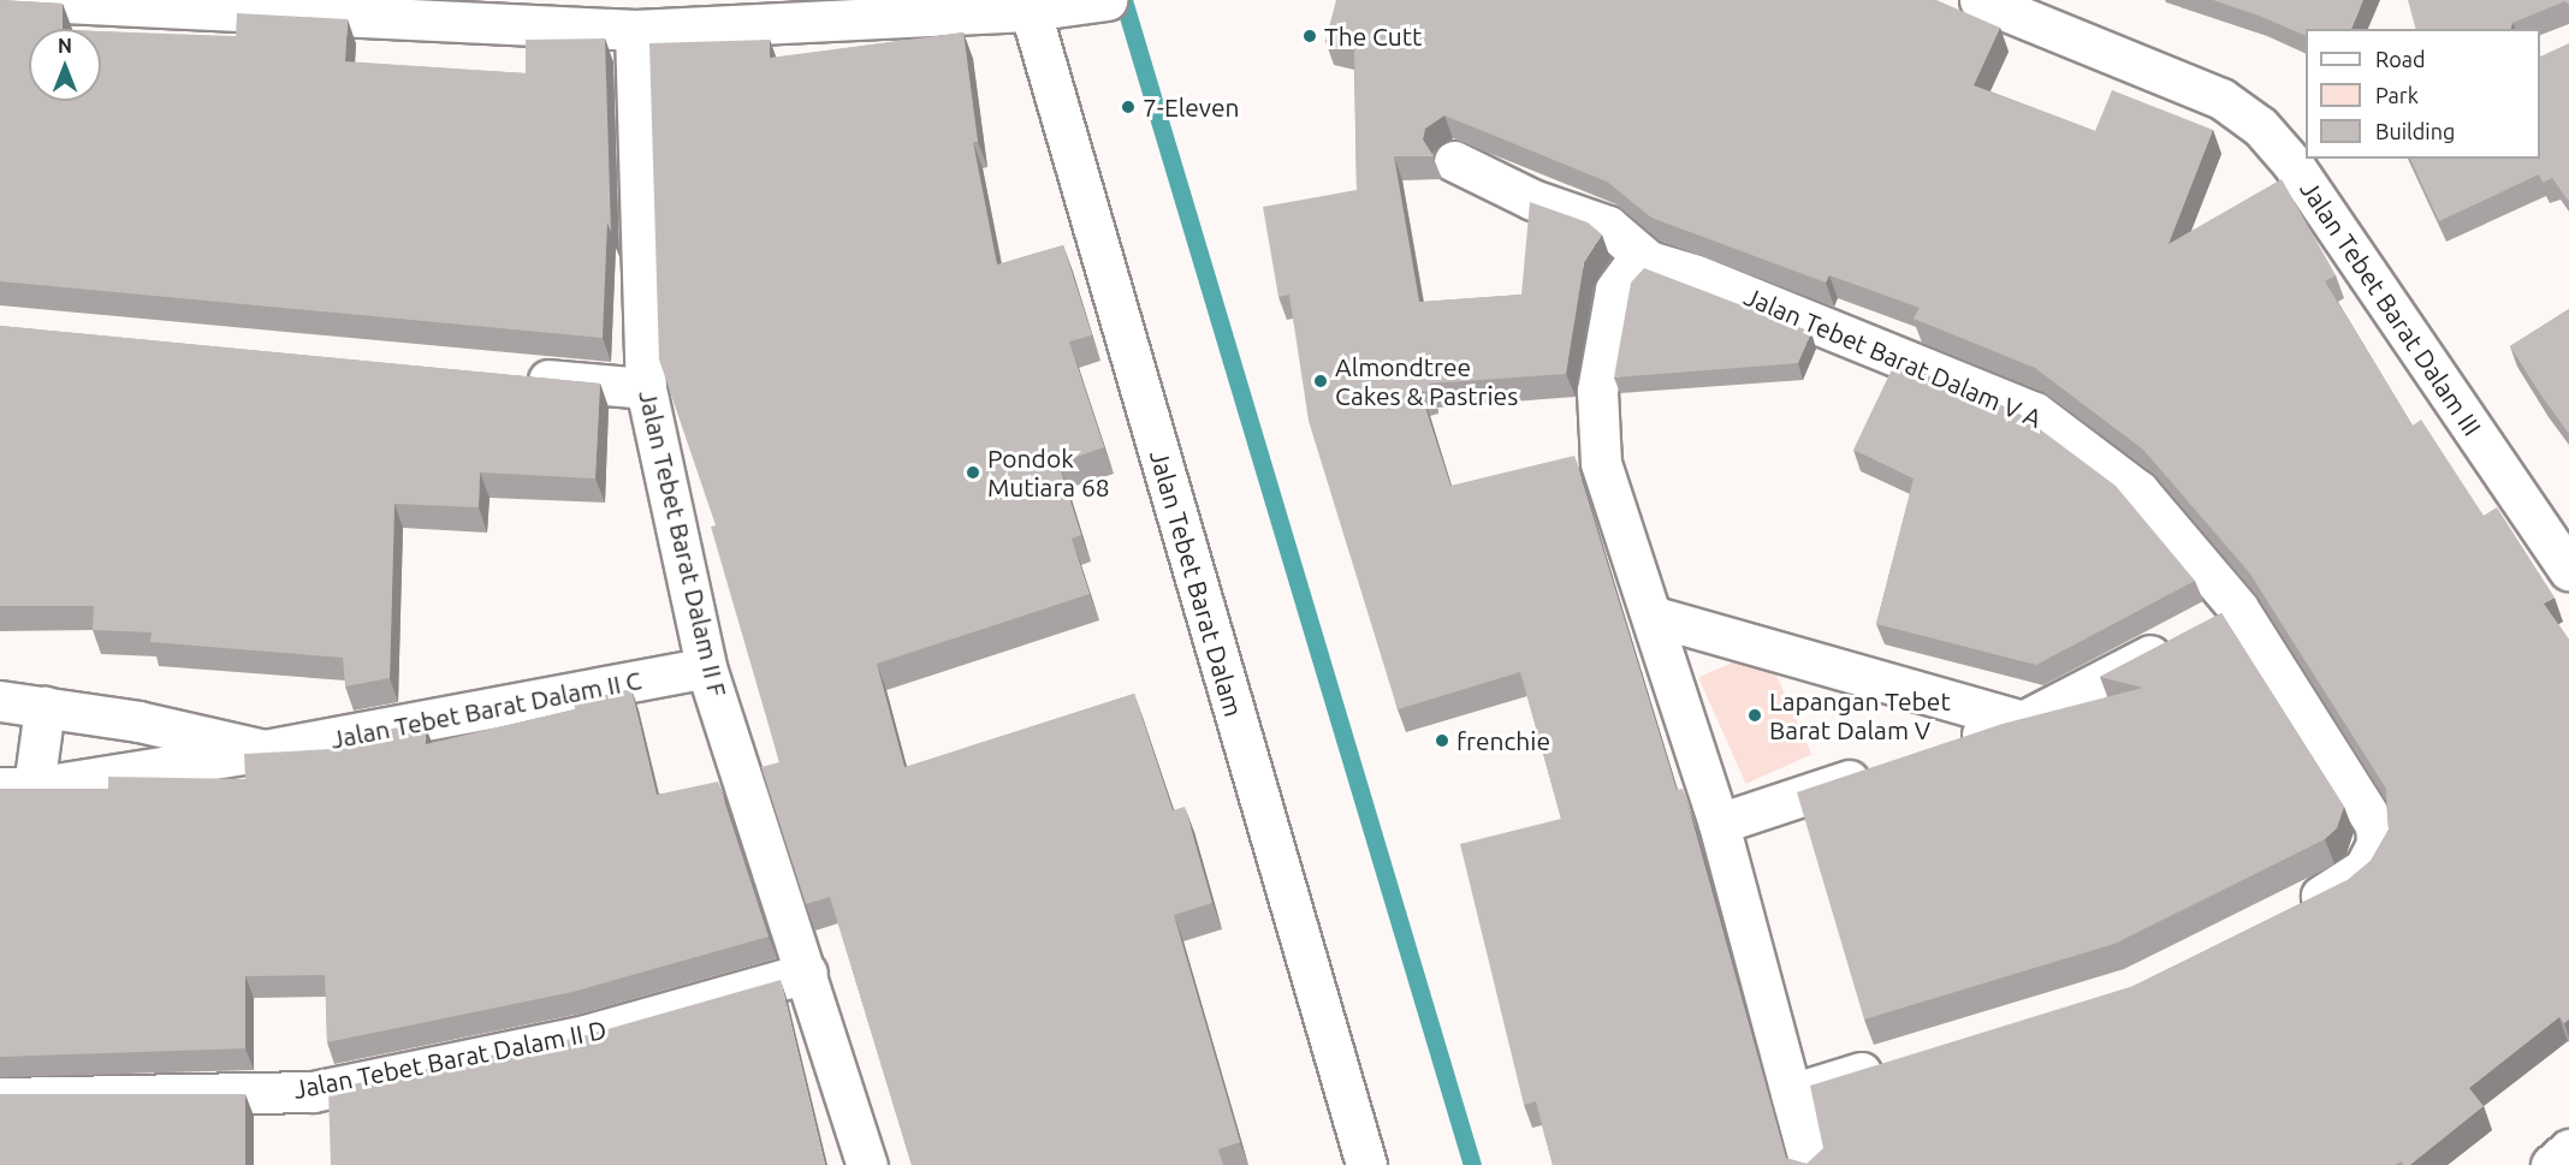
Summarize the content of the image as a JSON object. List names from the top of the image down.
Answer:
{
  "streets": {
    "street": [
      "Jalan Tebet Barat Dalam III",
      "Jalan Tebet Barat Dalam V A",
      "Jalan Tebet Barat Dalam II F",
      "Jalan Tebet Barat Dalam",
      "Jalan Tebet Barat Dalam II C",
      "Jalan Tebet Barat Dalam II D"
    ]
  },
  "crossings": [
    ["Jalan Tebet Barat Dalam II F", "Jalan Tebet Barat Dalam II C"],
    ["Jalan Tebet Barat Dalam II F", "Jalan Tebet Barat Dalam II D"]
  ],
  "places": [
    "The Cutt",
    "7-Eleven",
    "Almondtree Cakes & Pastries",
    "Pondok Mutiara 68",
    "Lapangan Tebet Barat Dalam V",
    "frenchie"
  ],
  "legend": ["Road", "Park", "Building"],
  "north": "top"
}
